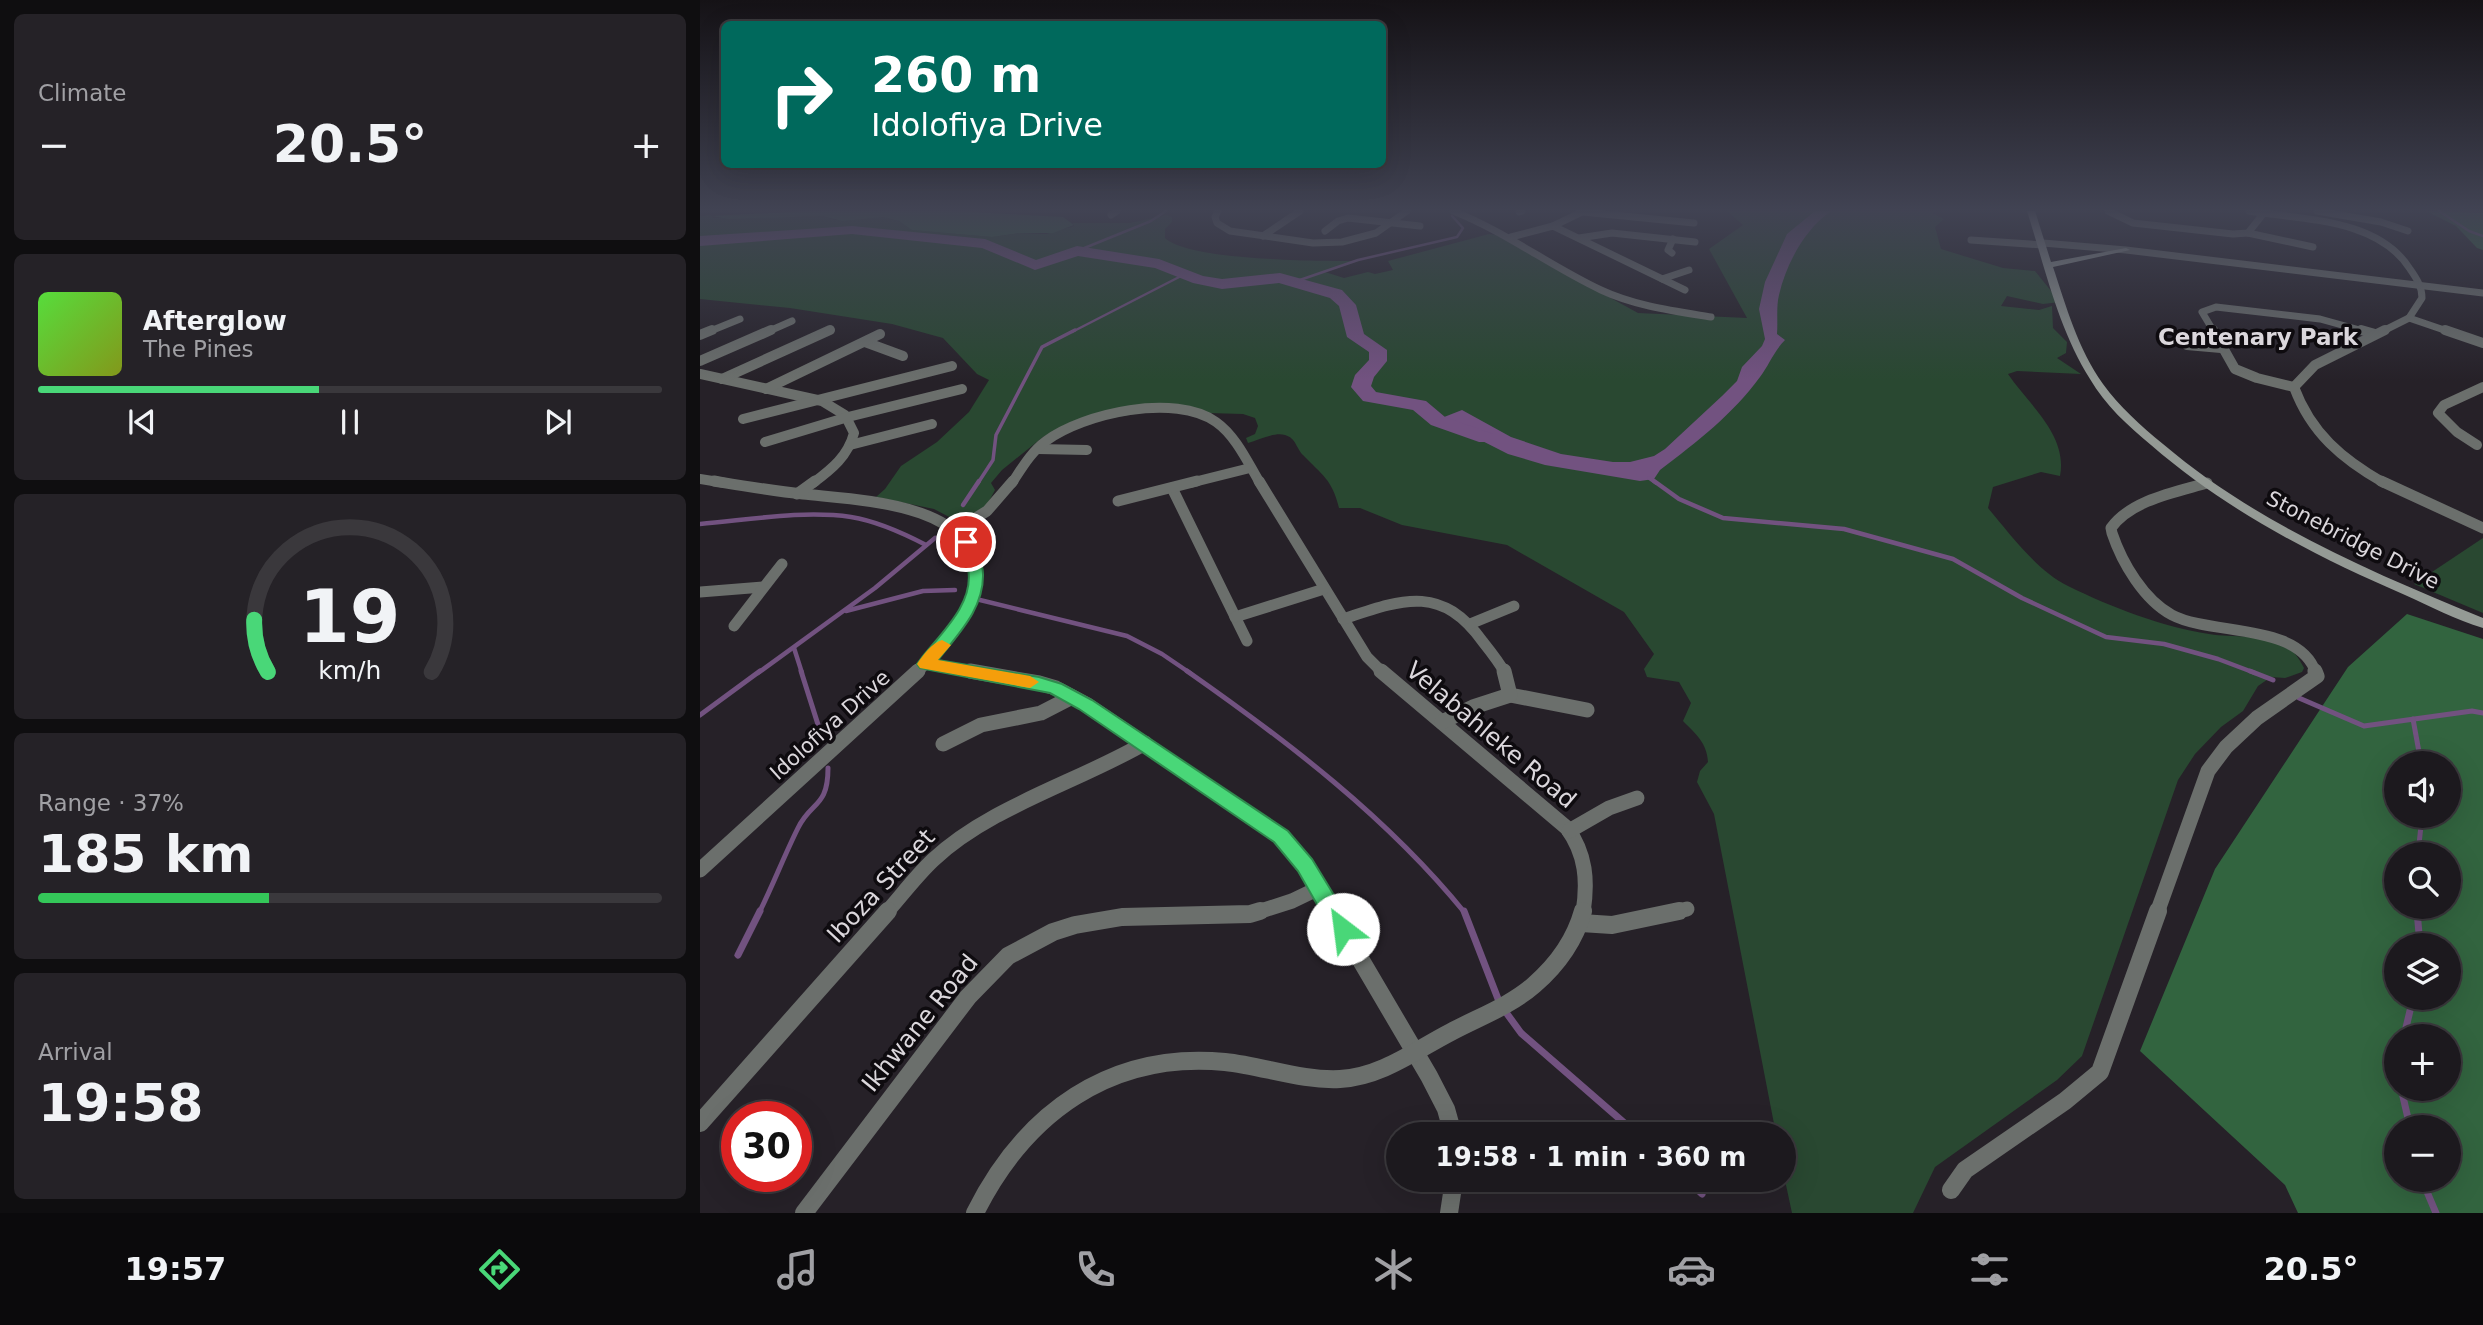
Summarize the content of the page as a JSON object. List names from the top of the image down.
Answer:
{
  "streets": {
    "street": [
      "Stonebridge Drive",
      "Idolofiya Drive",
      "Velabahleke Road",
      "Iboza Street",
      "Ikhwane Road"
    ]
  },
  "crossings": [
    ["Idolofiya Drive", "Velabahleke Road"]
  ],
  "districts": ["Centenary Park"],
  "page": {
    "tile": [
      "Climate",
      ["Range · 37%", "185 km"],
      ["Arrival", "19:58"]
    ],
    "turn": ["260 m", "Idolofiya Drive"],
    "heat": ["−", "20.5°", "+"],
    "song": ["Afterglow", "The Pines"],
    "map_buttons": ["+", "−"],
    "limit": "30",
    "trip": "19:58 · 1 min · 360 m",
    "tabs": ["19:57", "20.5°"],
    "gauge": ["19", "km/h"]
  }
}
